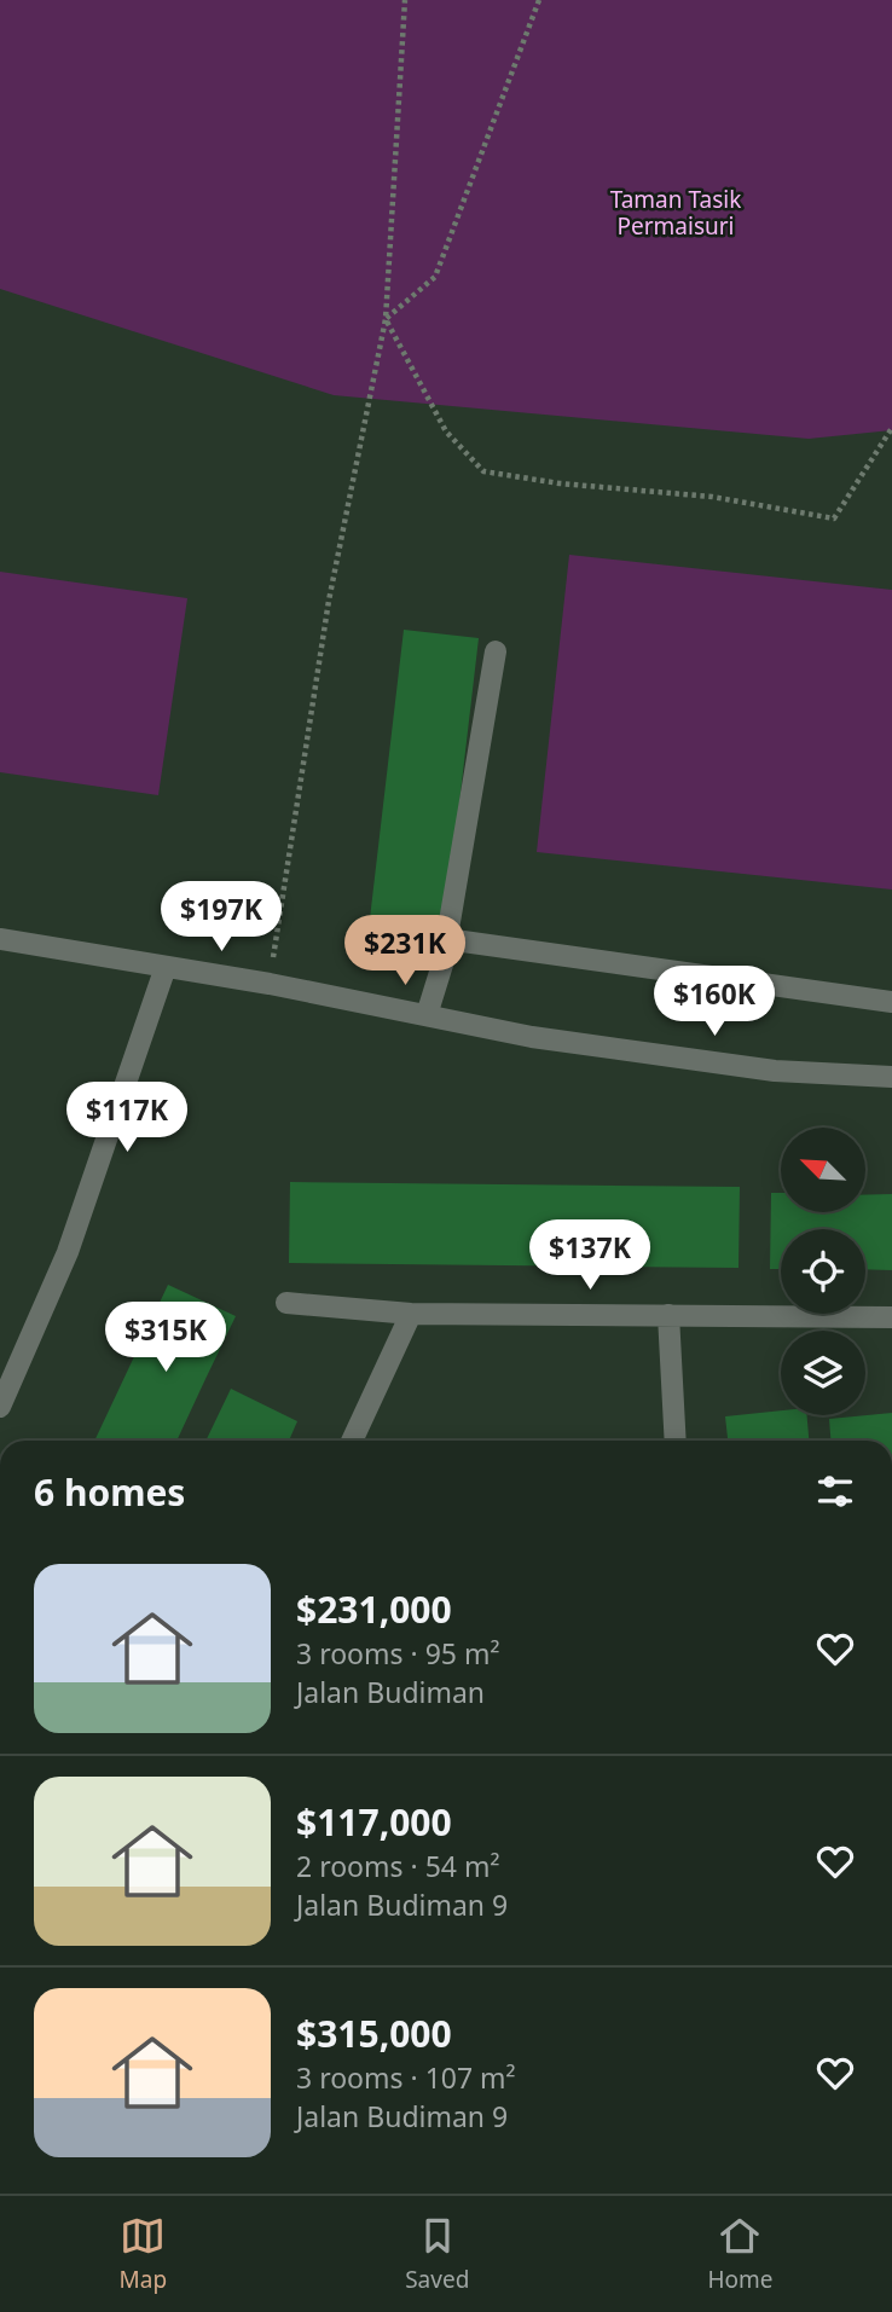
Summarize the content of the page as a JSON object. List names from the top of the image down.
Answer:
{
  "parks": ["Taman Tasik Permaisuri"],
  "north": "top left",
  "page": {
    "price": [
      "$197K",
      "$231K",
      "$160K",
      "$117K",
      "$137K",
      "$315K"
    ],
    "heading": "6 homes",
    "list": [
      {
        "name": "$231,000",
        "note": "3 rooms · 95 m² · Jalan Budiman"
      },
      {
        "name": "$117,000",
        "note": "2 rooms · 54 m² · Jalan Budiman 9"
      },
      {
        "name": "$315,000",
        "note": "3 rooms · 107 m² · Jalan Budiman 9"
      }
    ],
    "tabs": ["Map", "Saved", "Home"]
  }
}
